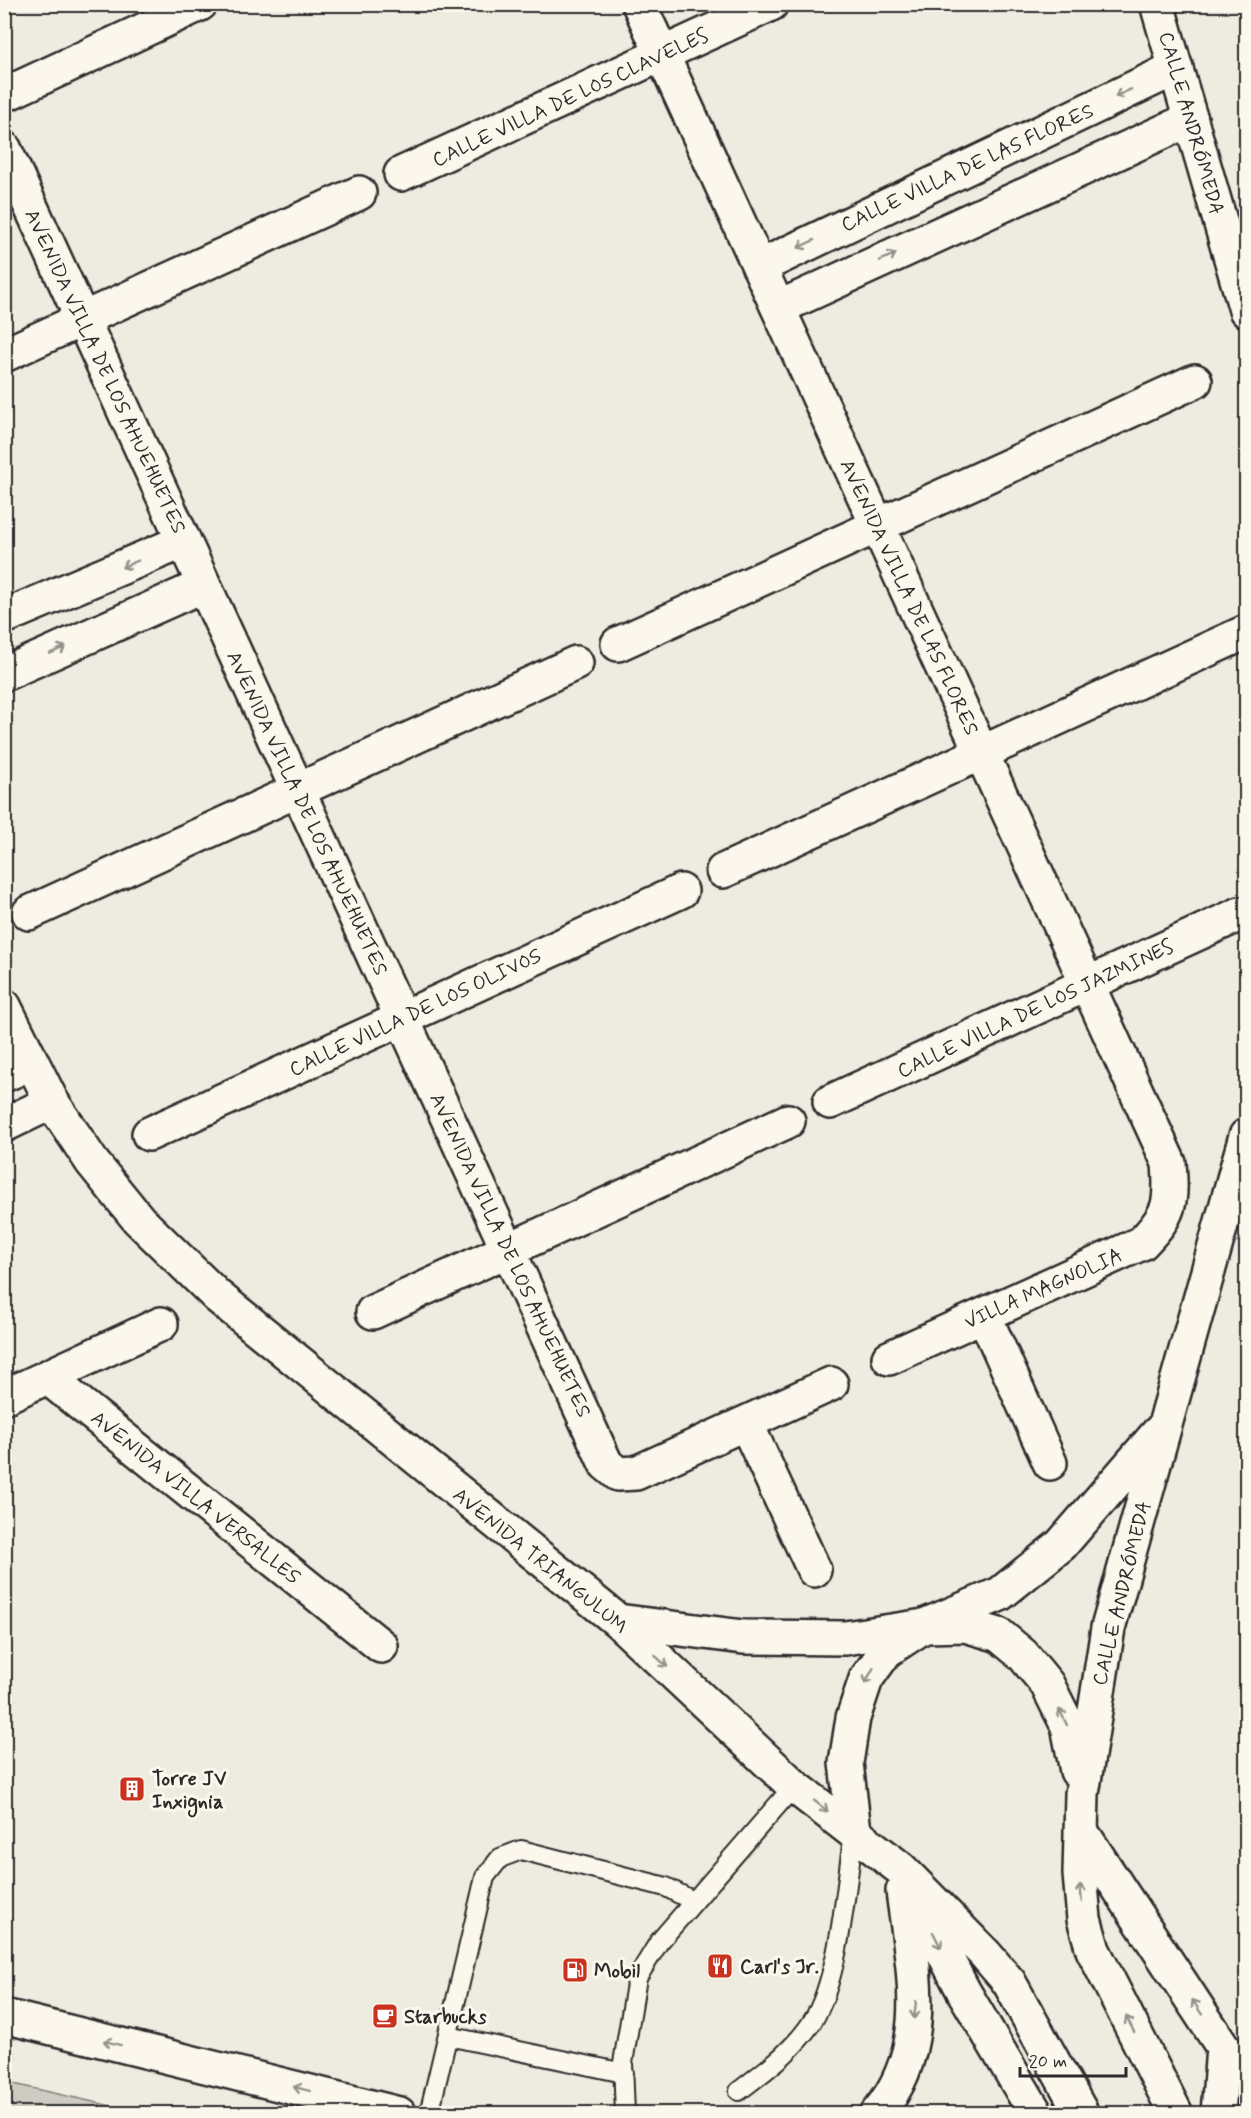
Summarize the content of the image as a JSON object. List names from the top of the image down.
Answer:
{
  "streets": {
    "street": [
      "CALLE VILLA DE LOS CLAVELES",
      "CALLE ANDRÓMEDA",
      "CALLE VILLA DE LAS FLORES",
      "AVENIDA VILLA DE LOS AHUEHUETES",
      "AVENIDA VILLA DE LAS FLORES",
      "CALLE VILLA DE LOS JAZMINES",
      "CALLE VILLA DE LOS OLIVOS",
      "VILLA MAGNOLIA",
      "AVENIDA VILLA VERSALLES",
      "AVENIDA TRIANGULUM"
    ]
  },
  "crossings": [
    ["CALLE VILLA DE LOS CLAVELES", "AVENIDA VILLA DE LAS FLORES"],
    ["CALLE ANDRÓMEDA", "CALLE VILLA DE LAS FLORES"],
    ["CALLE VILLA DE LAS FLORES", "AVENIDA VILLA DE LAS FLORES"],
    ["AVENIDA VILLA DE LOS AHUEHUETES", "CALLE VILLA DE LOS OLIVOS"],
    ["AVENIDA VILLA DE LAS FLORES", "CALLE VILLA DE LOS JAZMINES"],
    ["AVENIDA VILLA DE LAS FLORES", "VILLA MAGNOLIA"]
  ],
  "places": {
    "building": ["Torre JV Inxignia"],
    "restaurant": ["Carl's Jr."],
    "fuel station": ["Mobil"],
    "cafe": ["Starbucks"]
  },
  "scale_bar": "20 m"
}
